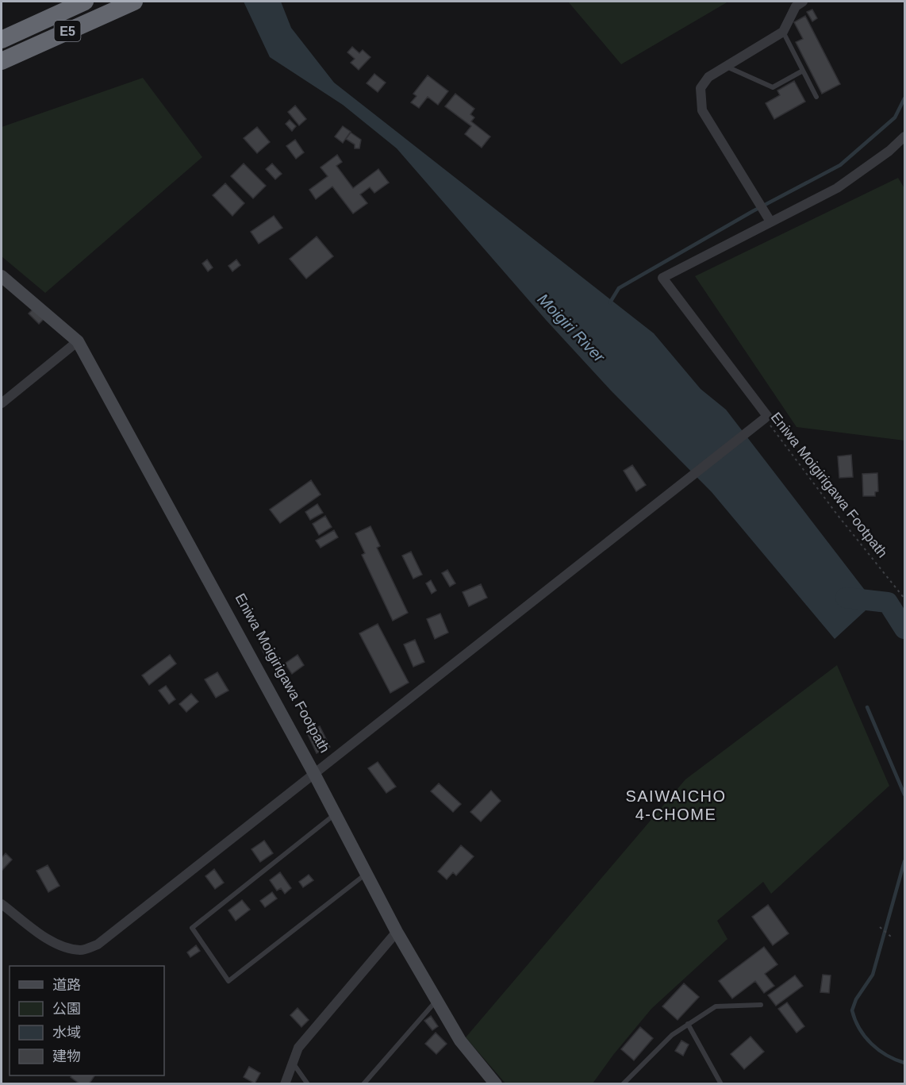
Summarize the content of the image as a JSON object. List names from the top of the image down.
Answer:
{
  "streets": {
    "highway": ["E5"],
    "path": ["Eniwa Moigirigawa Footpath"]
  },
  "districts": ["SAIWAICHO 4-CHOME"],
  "water": ["Moigiri River"],
  "legend": [
    "道路",
    "公園",
    "水域",
    "建物"
  ]
}
